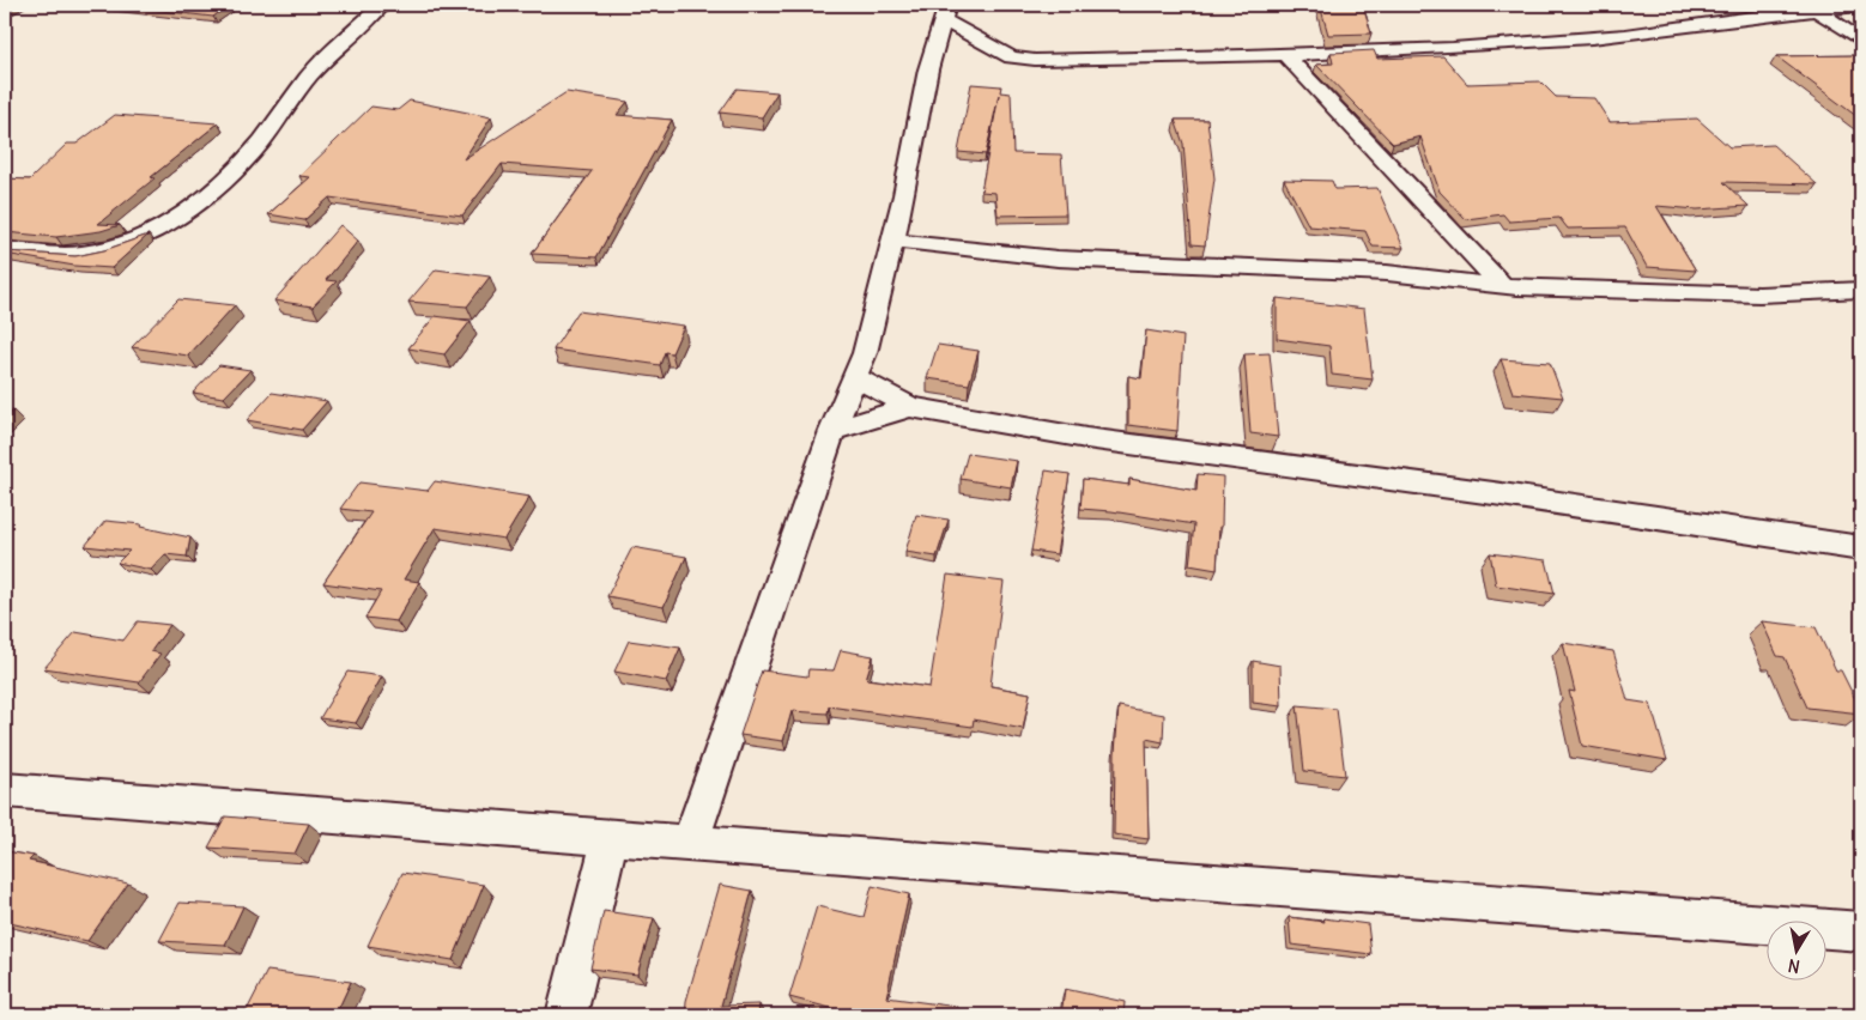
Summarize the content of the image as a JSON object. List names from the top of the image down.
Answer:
{
  "north": "bottom"
}
